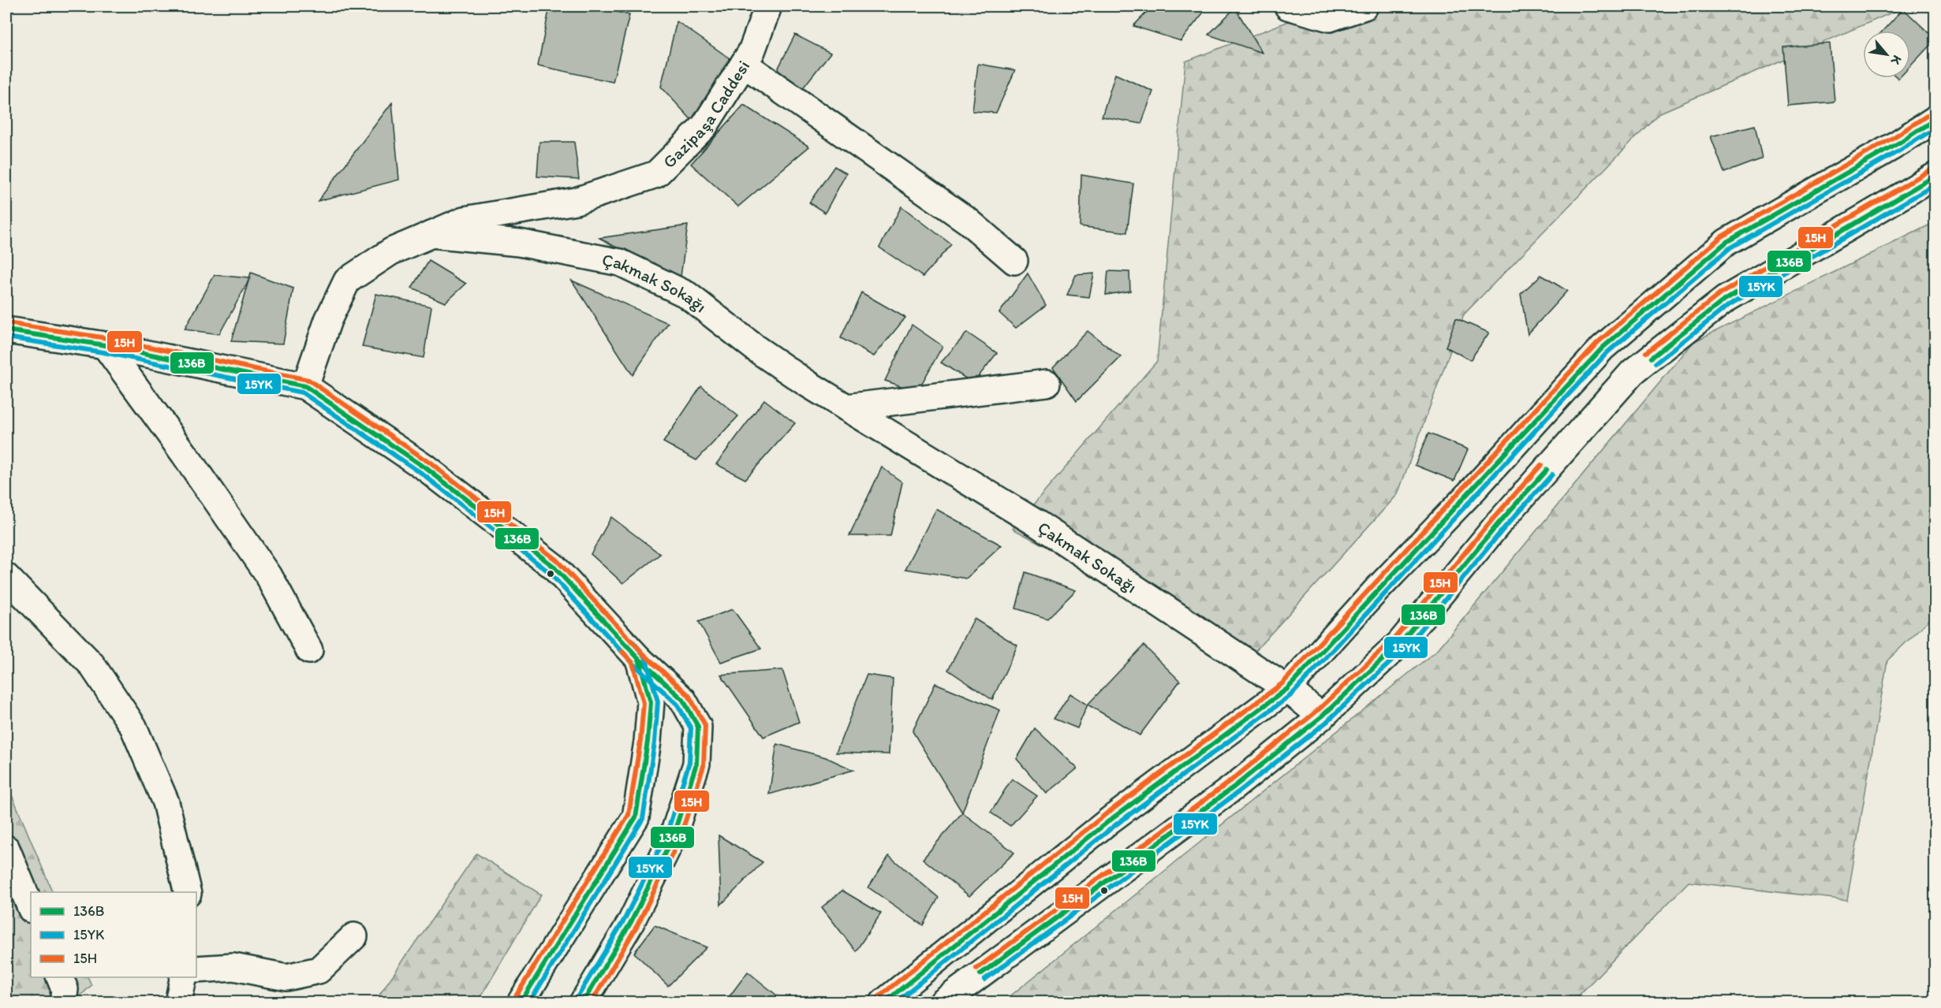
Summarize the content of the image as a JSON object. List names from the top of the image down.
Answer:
{
  "streets": {
    "main road": ["Gazipaşa Caddesi", "Çakmak Sokağı"]
  },
  "crossings": [
    ["Gazipaşa Caddesi", "Çakmak Sokağı"]
  ],
  "lines": ["transit line 15H", "transit line 136B", "transit line 15YK"],
  "legend": ["136B", "15YK", "15H"],
  "north": "bottom right"
}
